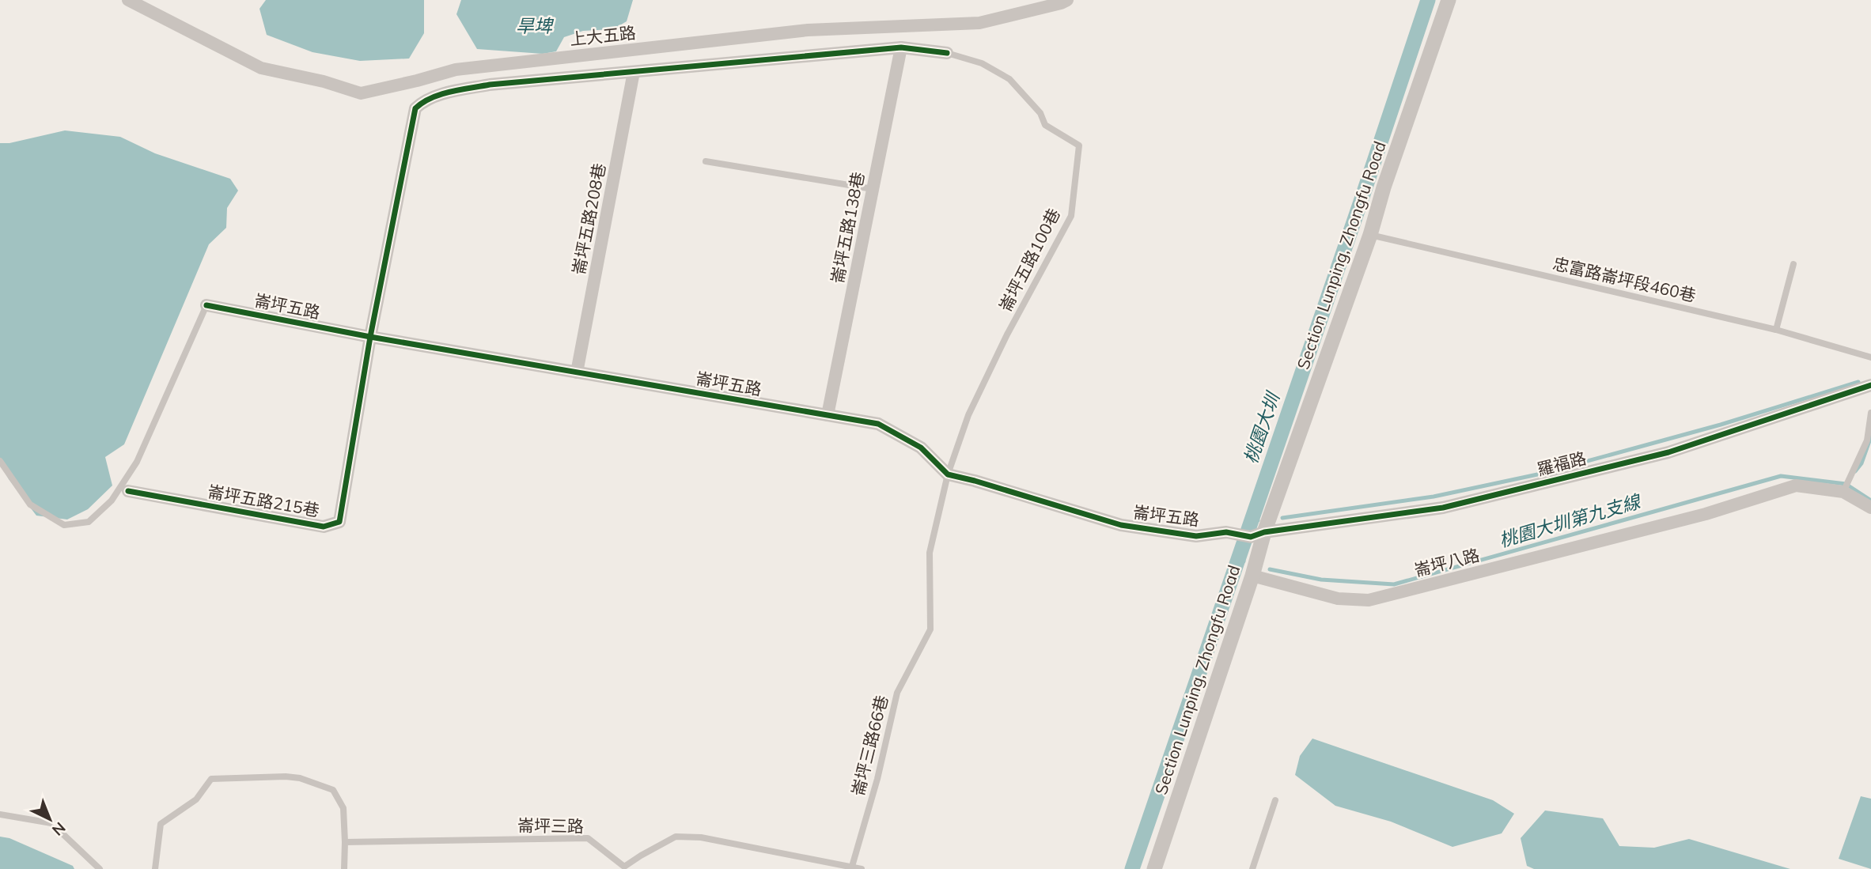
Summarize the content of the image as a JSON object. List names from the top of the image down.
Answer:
{
  "streets": {
    "street": [
      "上大五路",
      "崙坪五路208巷",
      "崙坪五路138巷",
      "Section Lunping, Zhongfu Road",
      "崙坪五路",
      "羅福路",
      "崙坪五路215巷",
      "崙坪八路"
    ],
    "lane": [
      "崙坪五路100巷",
      "忠富路崙坪段460巷",
      "崙坪三路66巷",
      "崙坪三路"
    ]
  },
  "crossings": [
    ["崙坪五路208巷", "崙坪五路"],
    ["崙坪五路138巷", "崙坪五路"],
    ["Section Lunping, Zhongfu Road", "忠富路崙坪段460巷"],
    ["Section Lunping, Zhongfu Road", "羅福路"],
    ["Section Lunping, Zhongfu Road", "崙坪八路"],
    ["崙坪五路100巷", "崙坪五路"],
    ["崙坪五路100巷", "崙坪三路66巷"],
    ["崙坪五路", "羅福路"],
    ["崙坪五路", "崙坪五路215巷"],
    ["崙坪五路", "崙坪三路66巷"],
    ["崙坪三路66巷", "崙坪三路"]
  ],
  "water": ["旱埤", "桃園大圳", "桃園大圳第九支線"],
  "north": "bottom right"
}
